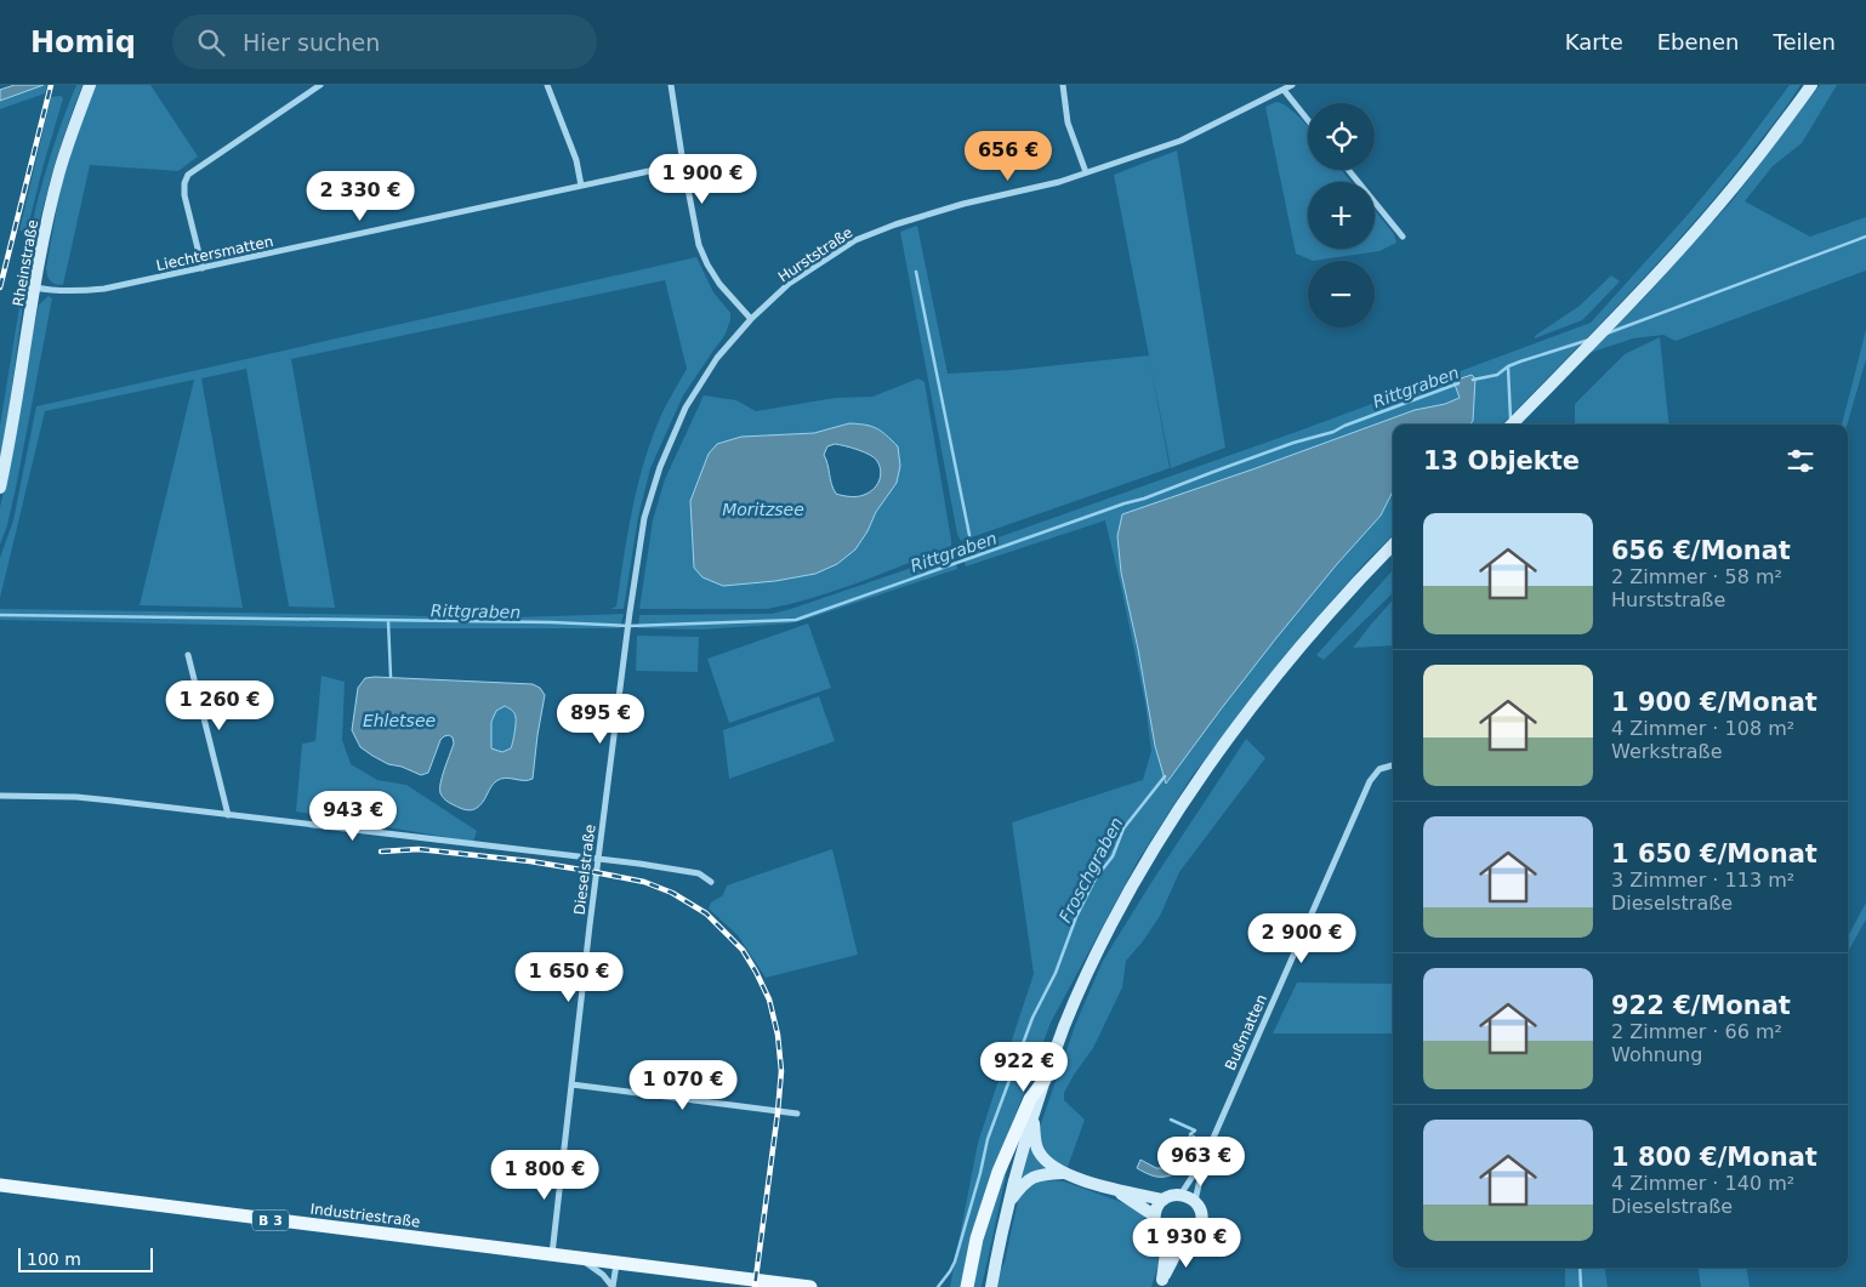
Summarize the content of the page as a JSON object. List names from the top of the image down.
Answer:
{
  "streets": {
    "main road": ["Rheinstraße", "Industriestraße", "B 3"],
    "street": [
      "Liechtersmatten",
      "Hurststraße",
      "Dieselstraße",
      "Bußmatten"
    ]
  },
  "crossings": [
    ["Liechtersmatten", "Rheinstraße"],
    ["Hurststraße", "Dieselstraße"],
    ["Dieselstraße", "Industriestraße"]
  ],
  "water": [
    "Rittgraben",
    "Moritzsee",
    "Ehletsee",
    "Froschgraben"
  ],
  "scale_bar": "100 m",
  "page": {
    "header": "Homiq",
    "search": "Hier suchen",
    "nav": ["Karte", "Ebenen", "Teilen"],
    "map_buttons": ["+", "−"],
    "price": [
      "656 €",
      "1 900 €",
      "2 330 €",
      "1 260 €",
      "895 €",
      "943 €",
      "2 900 €",
      "1 650 €",
      "922 €",
      "1 070 €",
      "963 €",
      "1 800 €",
      "1 930 €"
    ],
    "heading": "13 Objekte",
    "list": [
      {
        "name": "656 €/Monat",
        "note": "2 Zimmer · 58 m² · Hurststraße"
      },
      {
        "name": "1 900 €/Monat",
        "note": "4 Zimmer · 108 m² · Werkstraße"
      },
      {
        "name": "1 650 €/Monat",
        "note": "3 Zimmer · 113 m² · Dieselstraße"
      },
      {
        "name": "922 €/Monat",
        "note": "2 Zimmer · 66 m² · Wohnung"
      },
      {
        "name": "1 800 €/Monat",
        "note": "4 Zimmer · 140 m² · Dieselstraße"
      }
    ],
    "scale": "100 m"
  }
}
